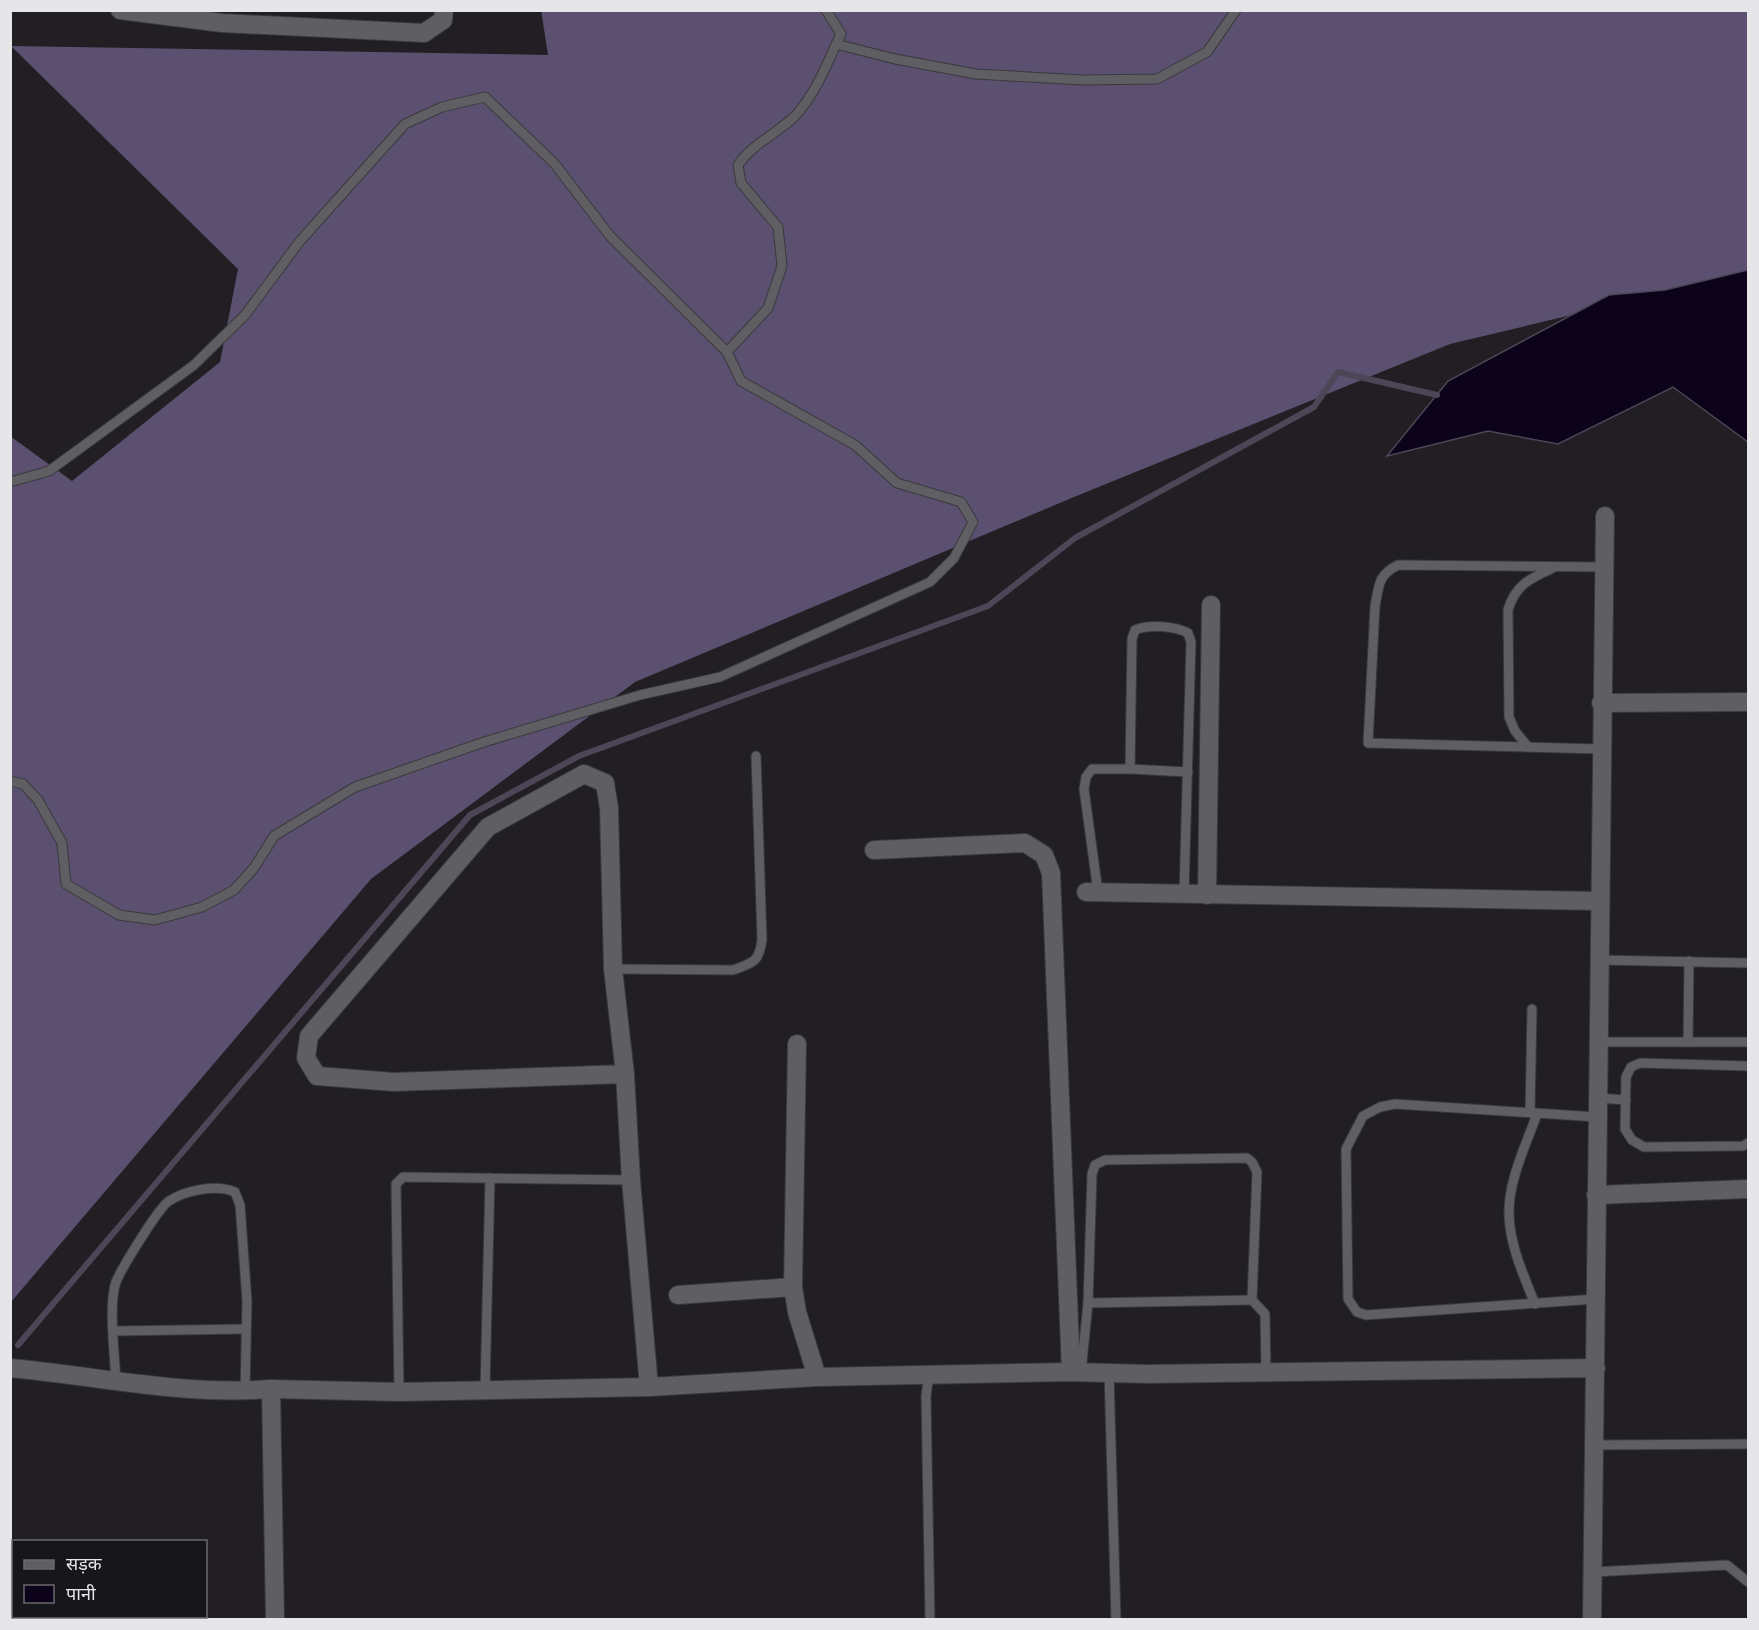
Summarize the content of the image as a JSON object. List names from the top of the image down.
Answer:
{
  "legend": ["सड़क", "पानी"]
}
